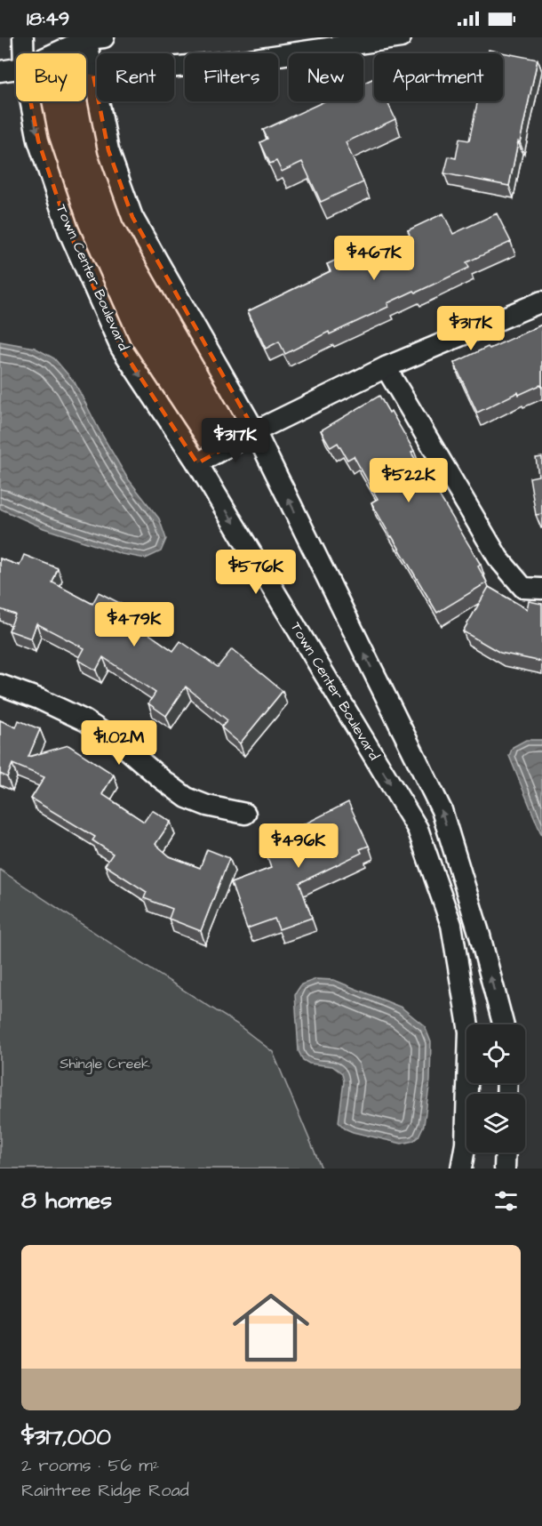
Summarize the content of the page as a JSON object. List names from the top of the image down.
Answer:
{
  "streets": {
    "street": ["Town Center Boulevard"]
  },
  "parks": ["Shingle Creek"],
  "page": {
    "status": "18:49",
    "chip": [
      "Buy",
      "Rent",
      "Filters",
      "New",
      "Apartment"
    ],
    "price": [
      "$467K",
      "$317K",
      "$317K",
      "$522K",
      "$576K",
      "$479K",
      "$1.02M",
      "$496K"
    ],
    "heading": "8 homes",
    "list": [
      {
        "name": "$317,000",
        "note": "2 rooms · 56 m² · Raintree Ridge Road"
      }
    ]
  }
}
